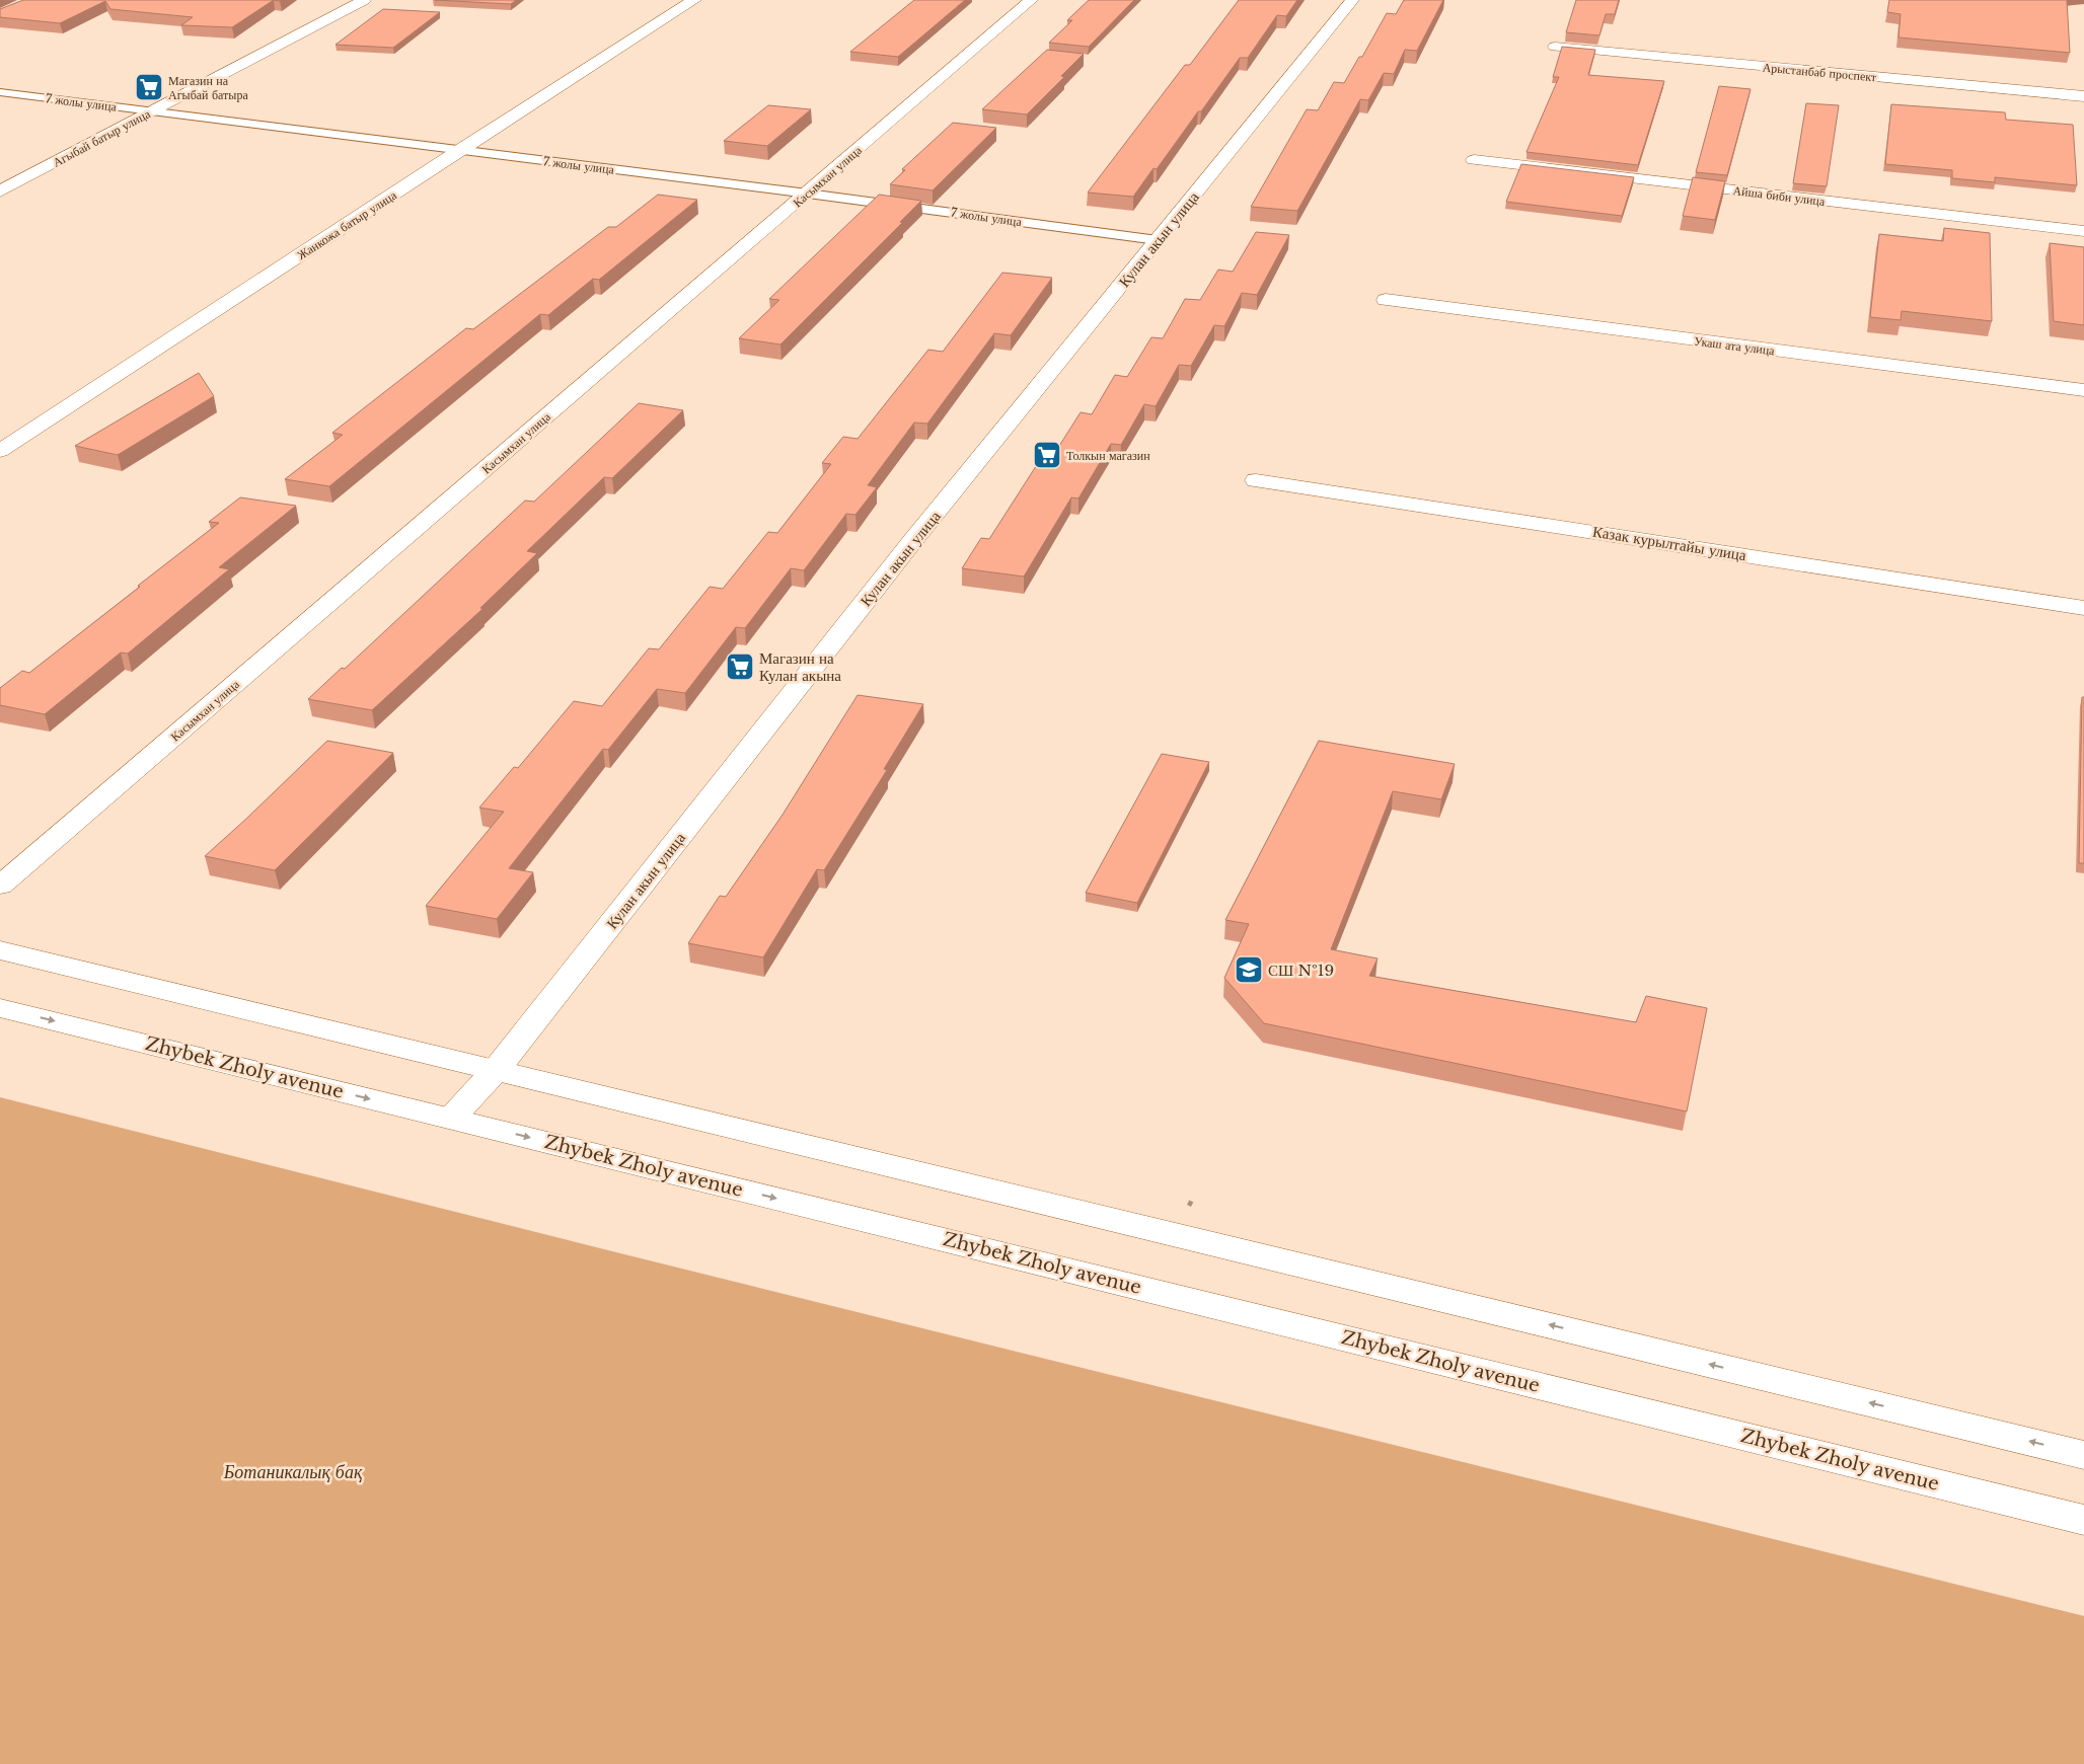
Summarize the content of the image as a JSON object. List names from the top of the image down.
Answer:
{
  "streets": {
    "street": [
      "Арыстанбаб проспект",
      "Агыбай батыр улица",
      "Касымхан улица",
      "Айша биби улица",
      "Жанкожа батыр улица",
      "Кулан акын улица",
      "Укаш ата улица",
      "Казак курылтайы улица",
      "Zhybek Zholy avenue"
    ],
    "lane": ["7 жолы улица"]
  },
  "crossings": [
    ["7 жолы улица", "Агыбай батыр улица"],
    ["7 жолы улица", "Касымхан улица"],
    ["7 жолы улица", "Жанкожа батыр улица"],
    ["7 жолы улица", "Кулан акын улица"],
    ["Кулан акын улица", "Zhybek Zholy avenue"]
  ],
  "parks": ["Ботаникалық бақ"],
  "places": {
    "supermarket": ["Магазин на Агыбай батыра", "Толкын магазин", "Магазин на Кулан акына"],
    "school or university": ["СШ №19"]
  }
}
